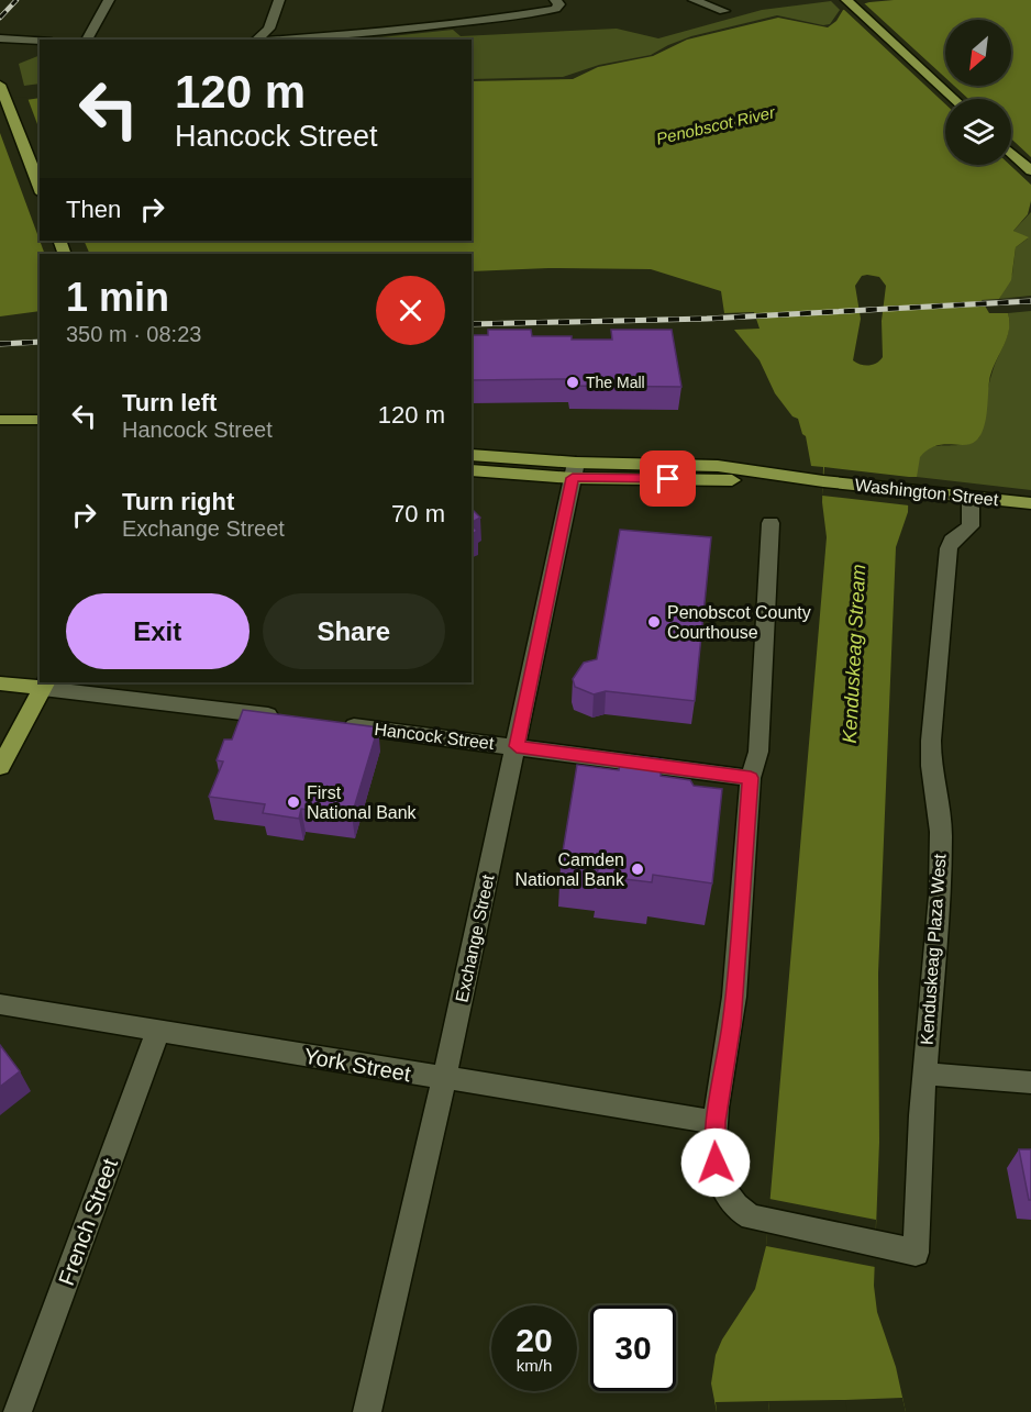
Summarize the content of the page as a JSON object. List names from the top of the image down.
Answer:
{
  "streets": {
    "main road": ["Washington Street"],
    "street": [
      "Hancock Street",
      "Exchange Street",
      "Kenduskeag Plaza West",
      "York Street",
      "French Street"
    ]
  },
  "crossings": [
    ["Washington Street", "Exchange Street"],
    ["Washington Street", "Kenduskeag Plaza West"],
    ["Hancock Street", "Exchange Street"],
    ["Exchange Street", "York Street"],
    ["Kenduskeag Plaza West", "York Street"],
    ["York Street", "French Street"]
  ],
  "water": ["Penobscot River", "Kenduskeag Stream"],
  "places": [
    "The Mall",
    "Penobscot County Courthouse",
    "First National Bank",
    "Camden National Bank"
  ],
  "north": "bottom left",
  "page": {
    "turn": ["120 m", "Hancock Street"],
    "then": "Then",
    "heading": ["1 min", "350 m · 08:23"],
    "list": [
      {
        "name": "Turn left",
        "note": "Hancock Street",
        "value": "120 m"
      },
      {
        "name": "Turn right",
        "note": "Exchange Street",
        "value": "70 m"
      }
    ],
    "buttons": ["Exit", "Share"],
    "speed": "20 km/h",
    "limit": "30"
  }
}
